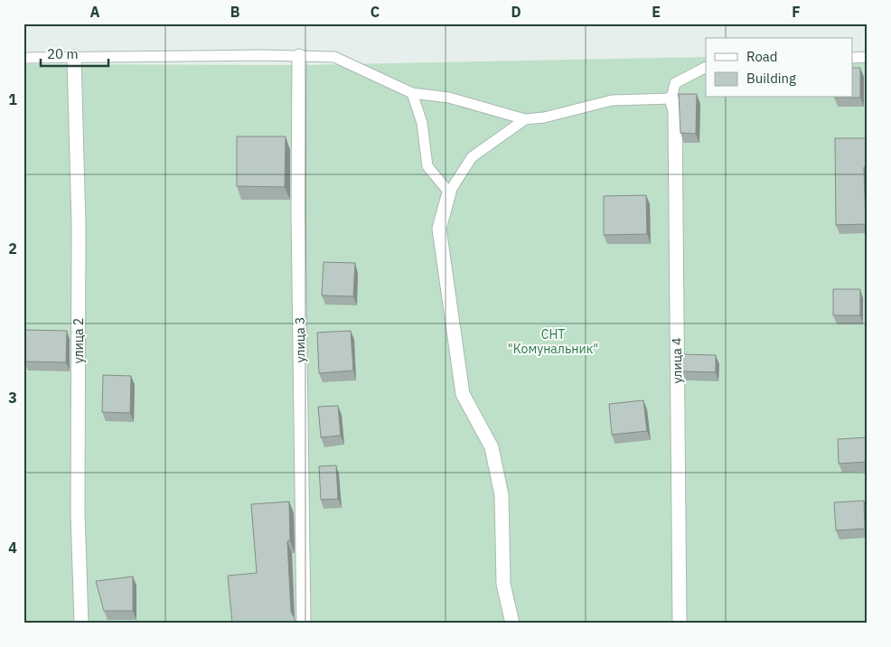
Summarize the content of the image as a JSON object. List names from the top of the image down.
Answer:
{
  "streets": {
    "street": ["улица 3", "улица 2", "улица 4"]
  },
  "parks": ["СНТ \"Комунальник\""],
  "legend": ["Road", "Building"],
  "scale_bar": "20 m",
  "grid": {
    "columns": [
      "A",
      "B",
      "C",
      "D",
      "E",
      "F"
    ],
    "rows": [
      "1",
      "2",
      "3",
      "4"
    ]
  }
}
